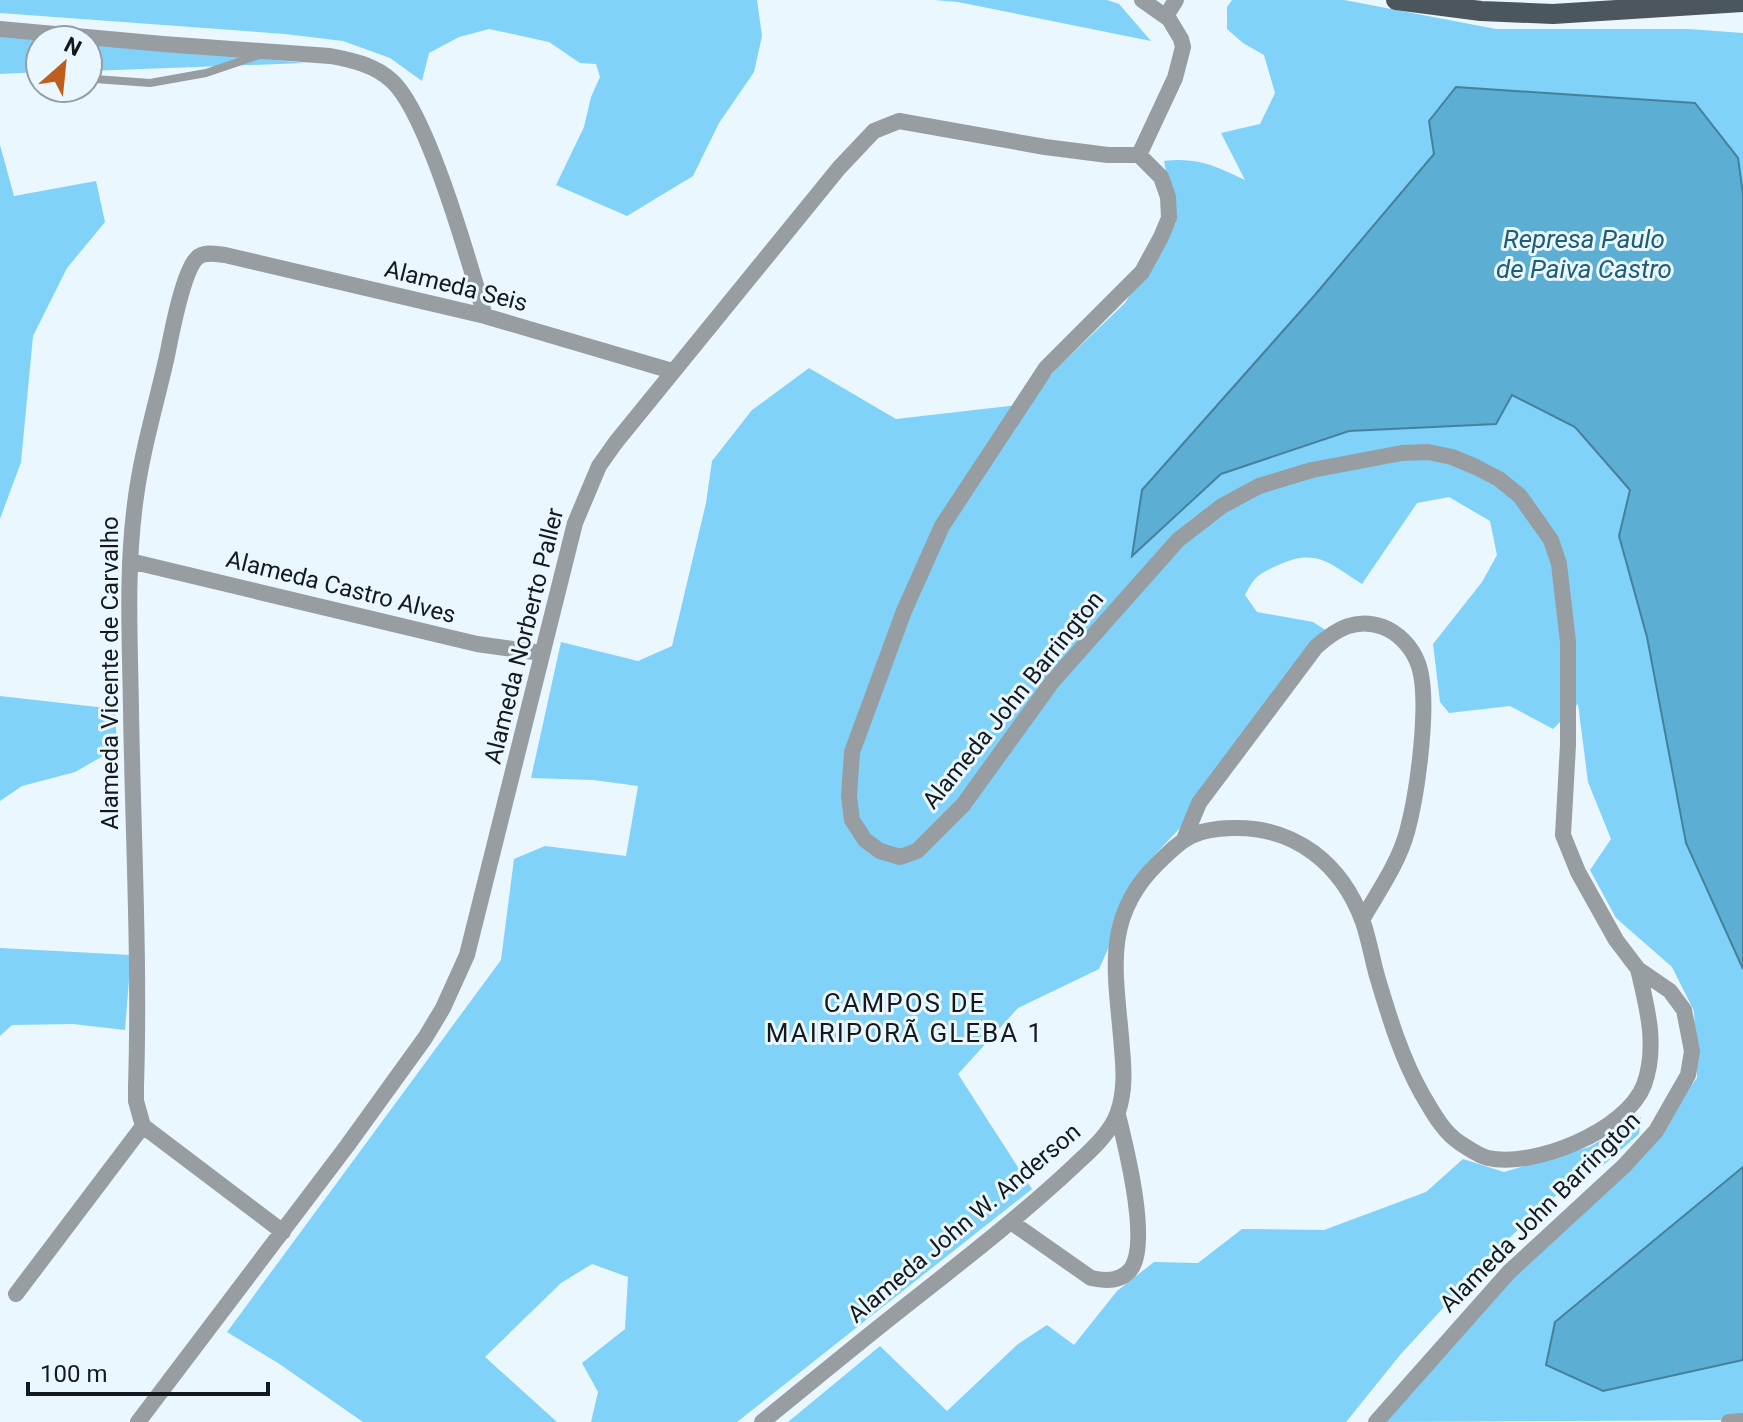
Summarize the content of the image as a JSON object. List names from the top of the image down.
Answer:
{
  "streets": {
    "street": [
      "Alameda Seis",
      "Alameda Castro Alves",
      "Alameda Norberto Paller",
      "Alameda Vicente de Carvalho",
      "Alameda John Barrington",
      "Alameda John W. Anderson"
    ]
  },
  "crossings": [
    ["Alameda Seis", "Alameda Norberto Paller"],
    ["Alameda Seis", "Alameda Vicente de Carvalho"],
    ["Alameda Castro Alves", "Alameda Norberto Paller"],
    ["Alameda Castro Alves", "Alameda Vicente de Carvalho"],
    ["Alameda Norberto Paller", "Alameda John Barrington"]
  ],
  "districts": ["CAMPOS DE MAIRIPORÃ GLEBA 1"],
  "water": ["Represa Paulo de Paiva Castro"],
  "scale_bar": "100 m",
  "north": "top right"
}
